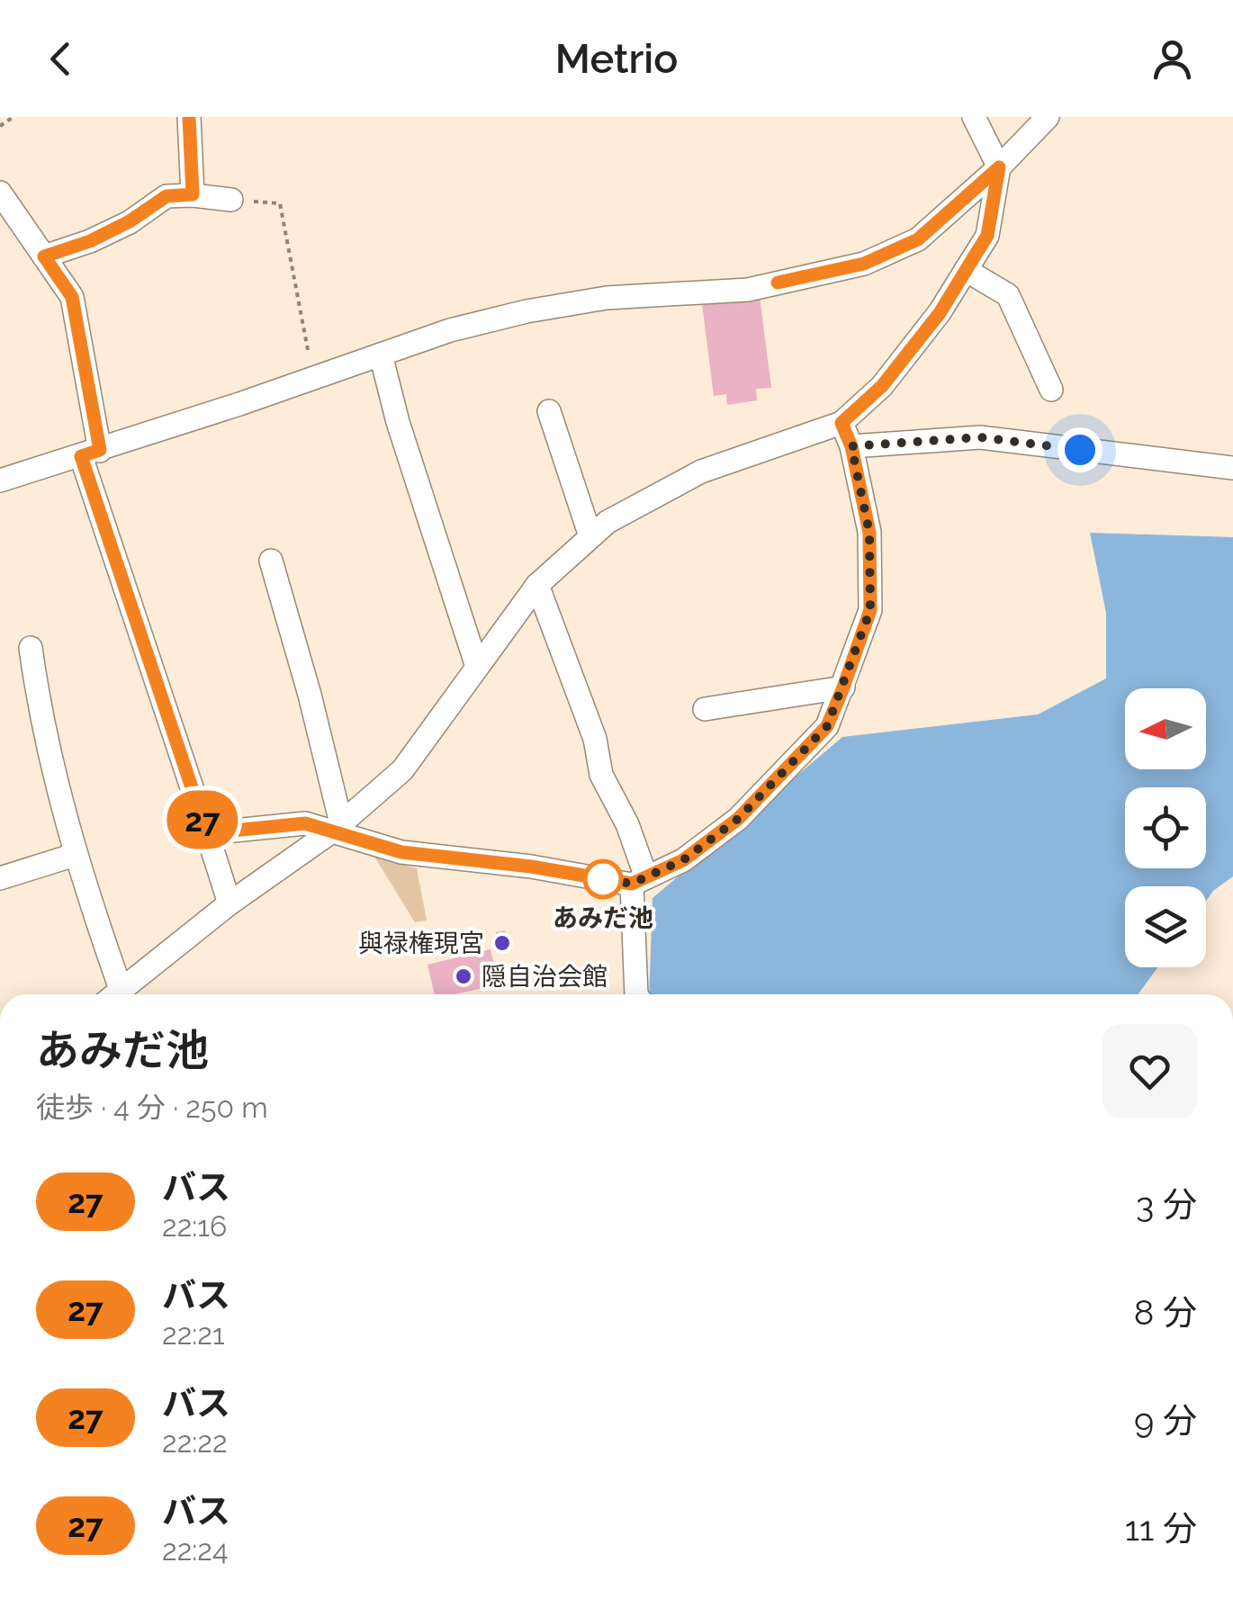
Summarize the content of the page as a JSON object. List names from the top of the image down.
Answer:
{
  "places": ["あみだ池", "與禄権現宮", "隠自治会館"],
  "lines": ["bus line 27"],
  "north": "left",
  "page": {
    "header": "Metrio",
    "on_map": "27",
    "heading": ["あみだ池", "徒歩 · 4 分 · 250 m"],
    "list": [
      {
        "mark": "27",
        "name": "バス",
        "note": "22:16",
        "value": "3 分"
      },
      {
        "mark": "27",
        "name": "バス",
        "note": "22:21",
        "value": "8 分"
      },
      {
        "mark": "27",
        "name": "バス",
        "note": "22:22",
        "value": "9 分"
      },
      {
        "mark": "27",
        "name": "バス",
        "note": "22:24",
        "value": "11 分"
      }
    ]
  }
}
